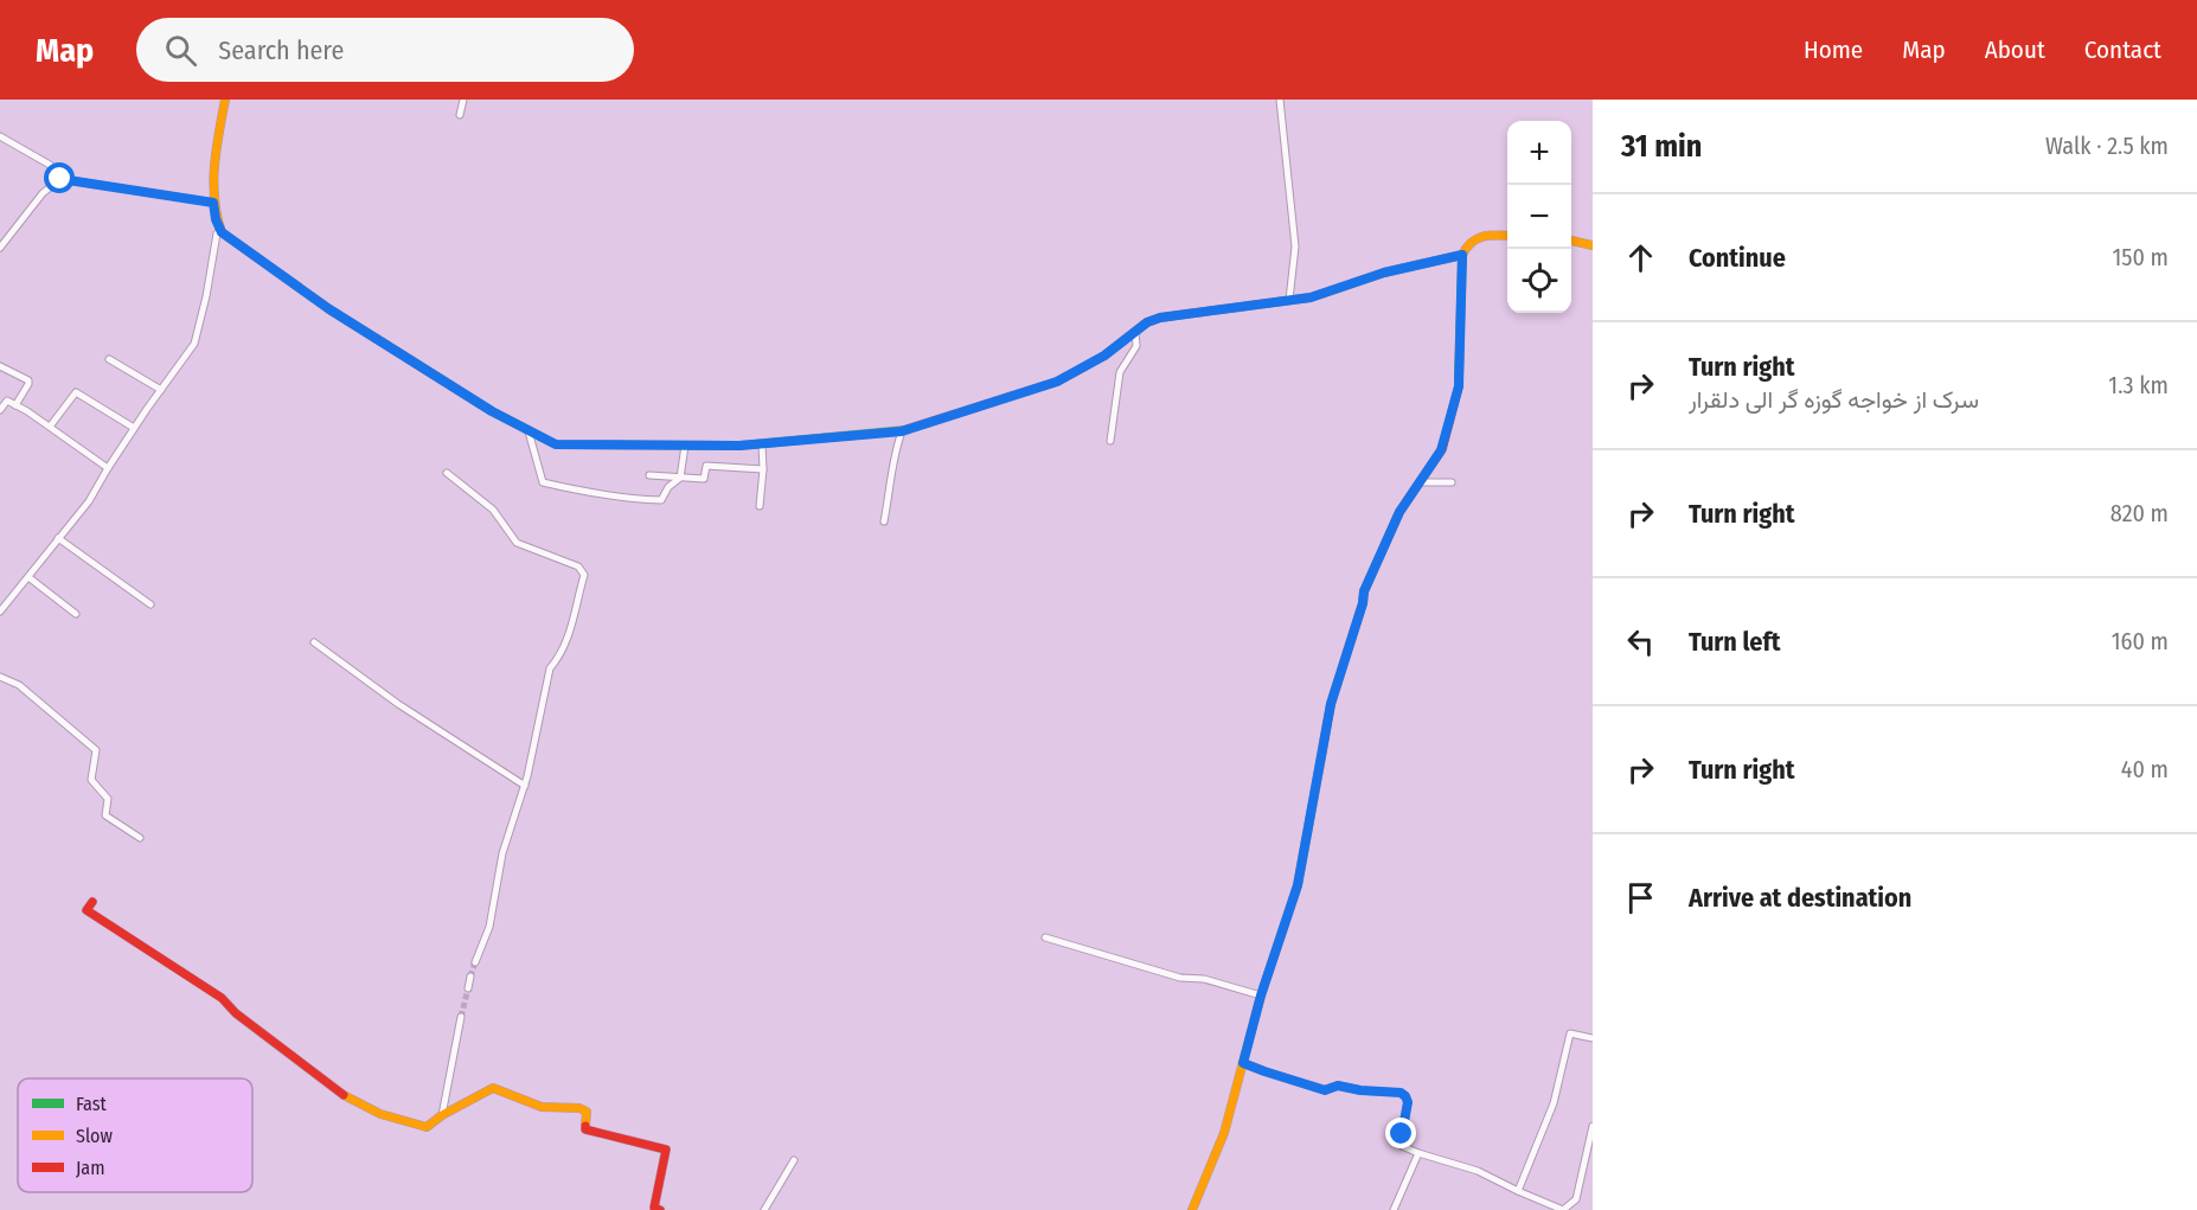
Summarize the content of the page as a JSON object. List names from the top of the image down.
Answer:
{
  "legend": ["Fast", "Slow", "Jam"],
  "page": {
    "header": "Map",
    "search": "Search here",
    "nav": [
      "Home",
      "Map",
      "About",
      "Contact"
    ],
    "heading": ["31 min", "Walk · 2.5 km"],
    "map_buttons": ["+", "−"],
    "list": [
      ["Continue", "150 m"],
      ["Turn right", "سرک از خواجه گوزه گر الی دلقرار", "1.3 km"],
      ["Turn right", "820 m"],
      ["Turn left", "160 m"],
      ["Turn right", "40 m"],
      "Arrive at destination"
    ]
  }
}
